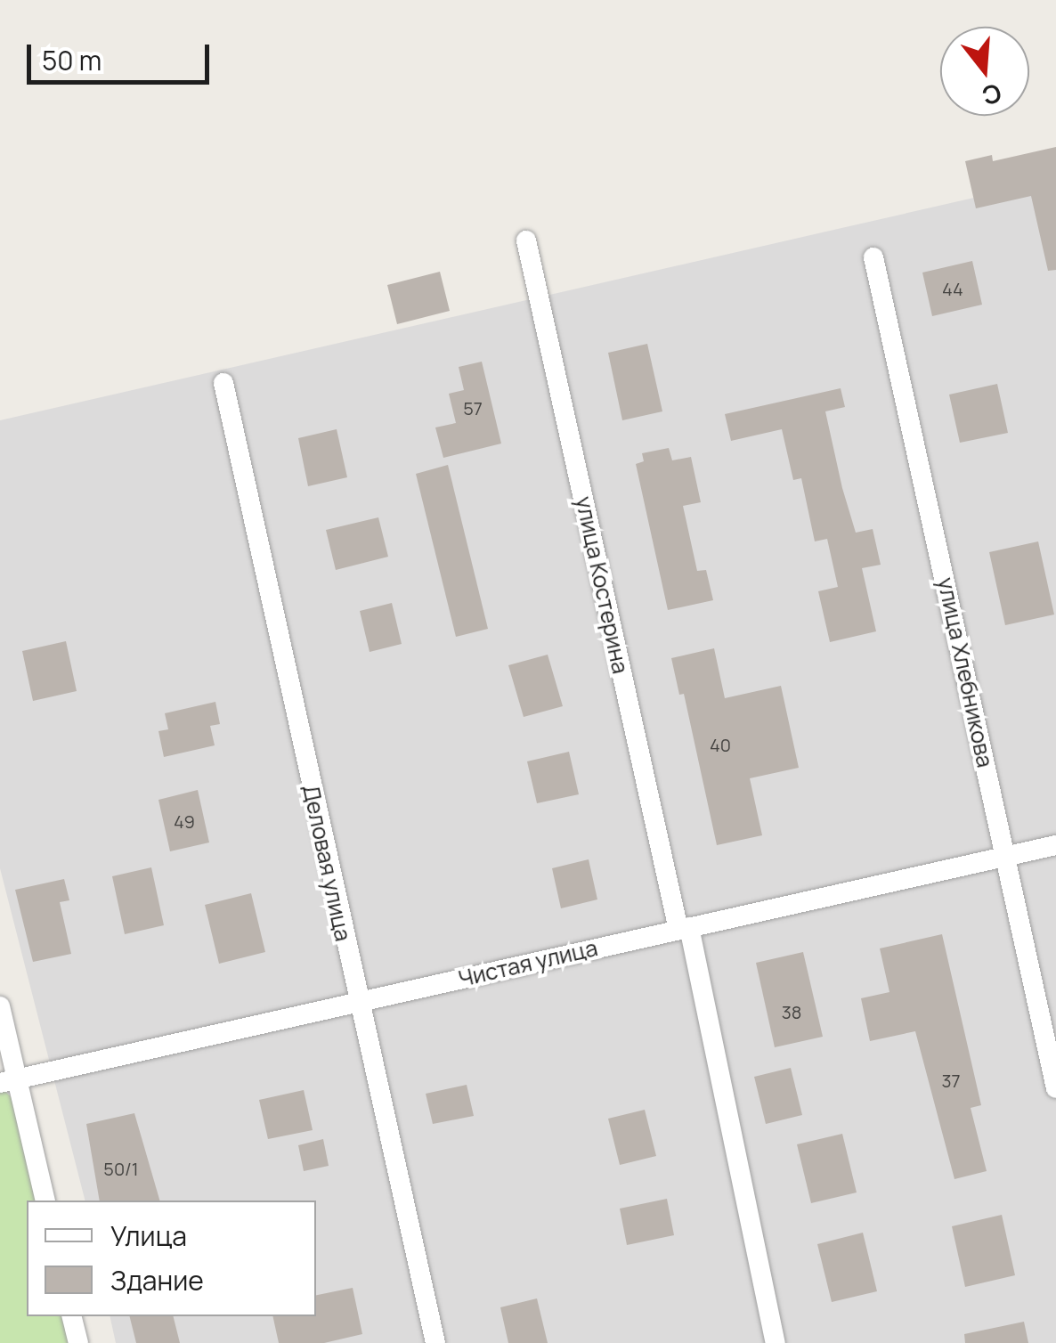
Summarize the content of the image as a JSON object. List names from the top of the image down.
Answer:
{
  "streets": {
    "street": [
      "улица Костерина",
      "улица Хлебникова",
      "Деловая улица",
      "Чистая улица"
    ]
  },
  "crossings": [
    ["улица Костерина", "Чистая улица"],
    ["улица Хлебникова", "Чистая улица"],
    ["Деловая улица", "Чистая улица"]
  ],
  "house_numbers": [
    "44",
    "57",
    "40",
    "49",
    "38",
    "37",
    "50/1"
  ],
  "legend": ["Улица", "Здание"],
  "scale_bar": "50 m",
  "north": "bottom"
}
